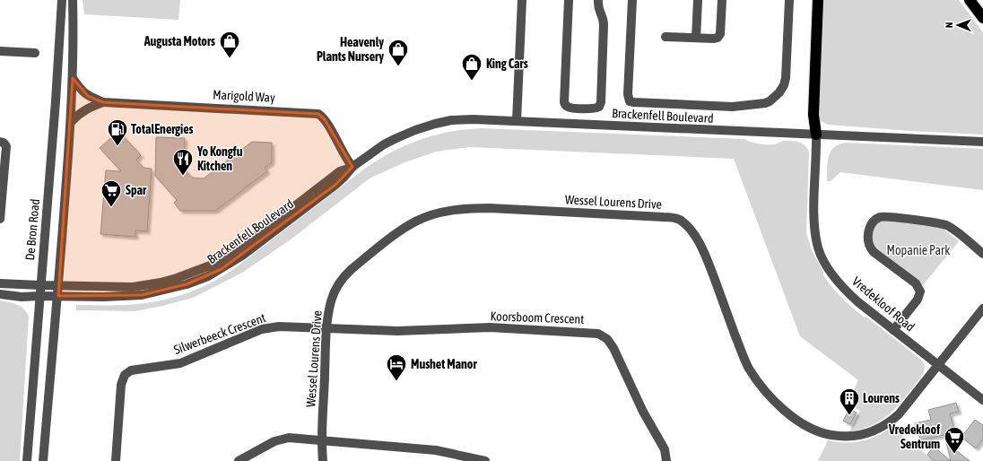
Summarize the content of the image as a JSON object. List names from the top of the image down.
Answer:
{
  "streets": {
    "street": [
      "Marigold Way",
      "Brackenfell Boulevard",
      "Wessel Lourens Drive",
      "De Bron Road",
      "Vredekloof Road",
      "Koorsboom Crescent",
      "Silwerbeeck Crescent"
    ]
  },
  "crossings": [
    ["Marigold Way", "Brackenfell Boulevard"],
    ["Brackenfell Boulevard", "De Bron Road"],
    ["Brackenfell Boulevard", "Vredekloof Road"],
    ["Wessel Lourens Drive", "Vredekloof Road"],
    ["Wessel Lourens Drive", "Koorsboom Crescent"],
    ["Wessel Lourens Drive", "Silwerbeeck Crescent"],
    ["Koorsboom Crescent", "Silwerbeeck Crescent"]
  ],
  "parks": ["Mopanie Park"],
  "places": {
    "shop": ["Augusta Motors", "Heavenly Plants Nursery", "King Cars"],
    "fuel station": ["TotalEnergies"],
    "restaurant": ["Yo Kongfu Kitchen"],
    "supermarket": ["Spar", "Vredekloof Sentrum"],
    "hotel": ["Mushet Manor"],
    "building": ["Lourens"]
  },
  "north": "left"
}
